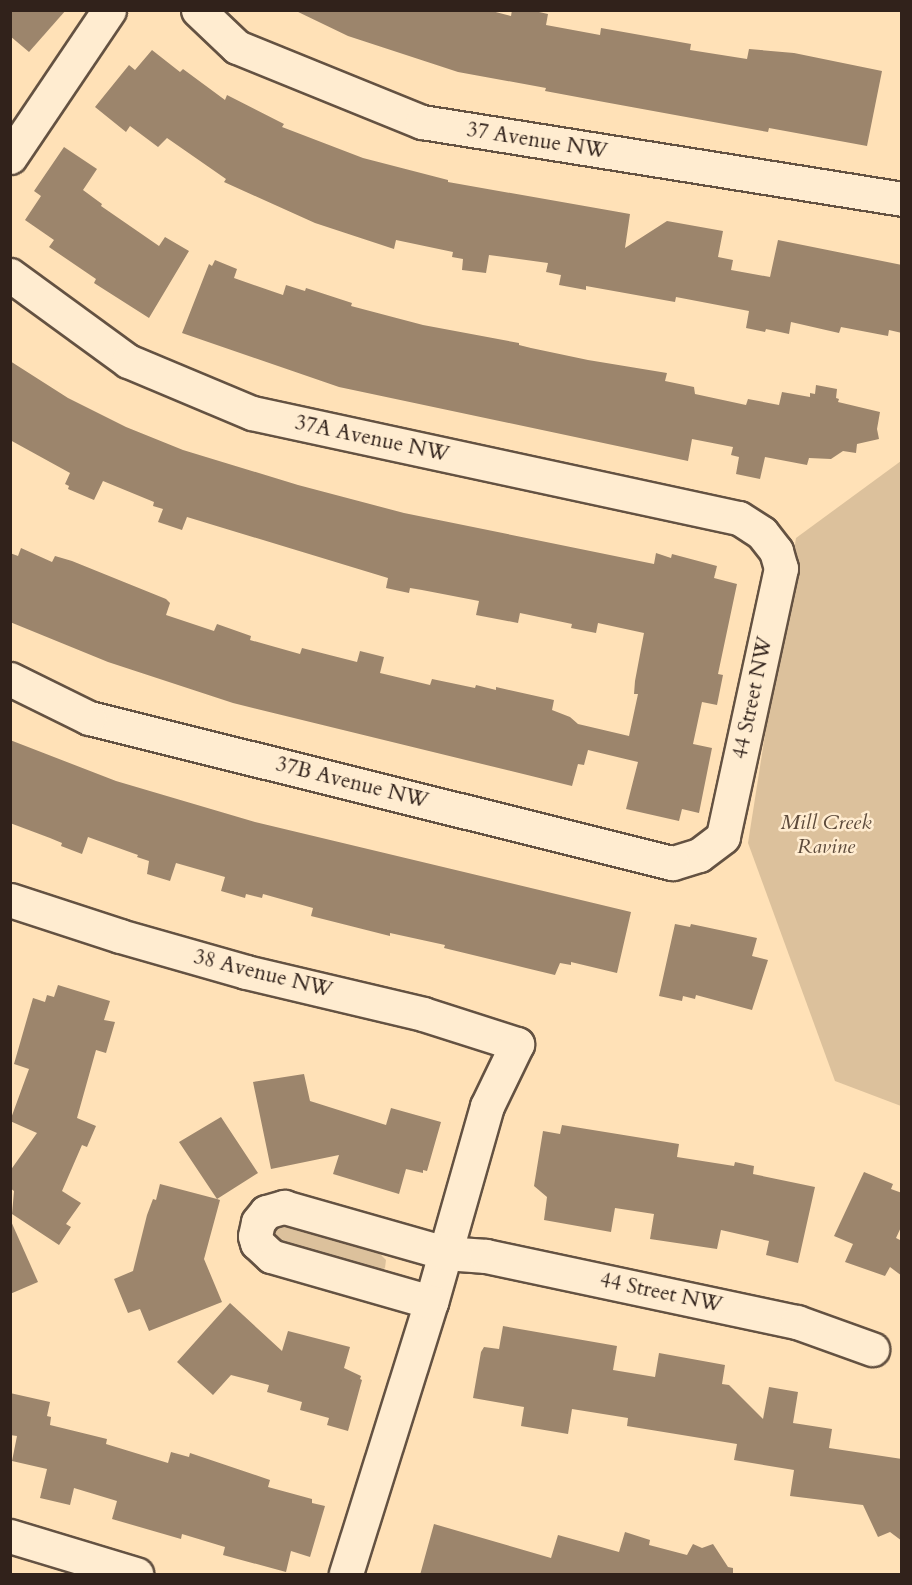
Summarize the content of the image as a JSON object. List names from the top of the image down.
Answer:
{
  "streets": {
    "street": [
      "37 Avenue NW",
      "37A Avenue NW",
      "44 Street NW",
      "37B Avenue NW",
      "38 Avenue NW"
    ]
  },
  "crossings": [
    ["37A Avenue NW", "44 Street NW"],
    ["44 Street NW", "37B Avenue NW"],
    ["44 Street NW", "38 Avenue NW"]
  ],
  "parks": ["Mill Creek Ravine"]
}
